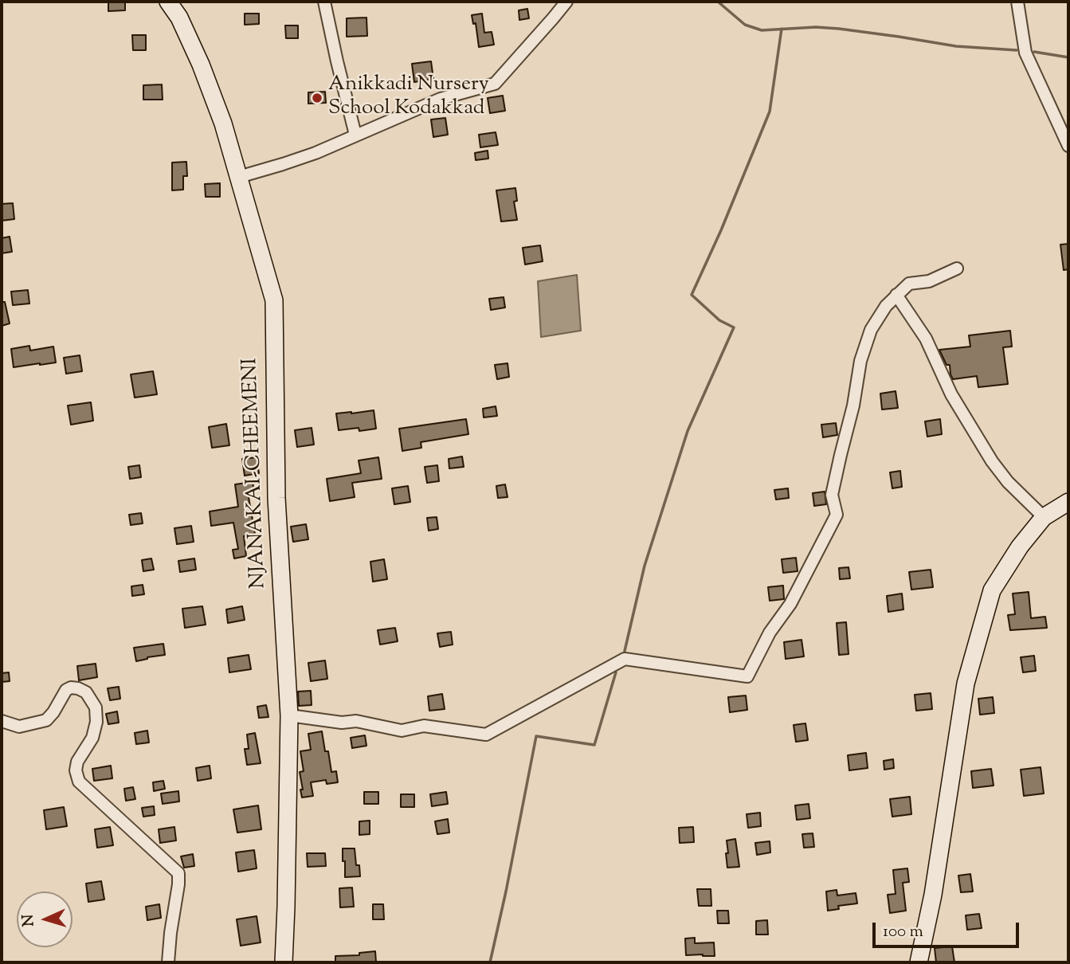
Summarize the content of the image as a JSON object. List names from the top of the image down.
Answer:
{
  "streets": {
    "main road": ["NJANAKAI-CHEEMENI"]
  },
  "places": ["Anikkadi Nursery School Kodakkad"],
  "scale_bar": "100 m",
  "north": "left"
}
